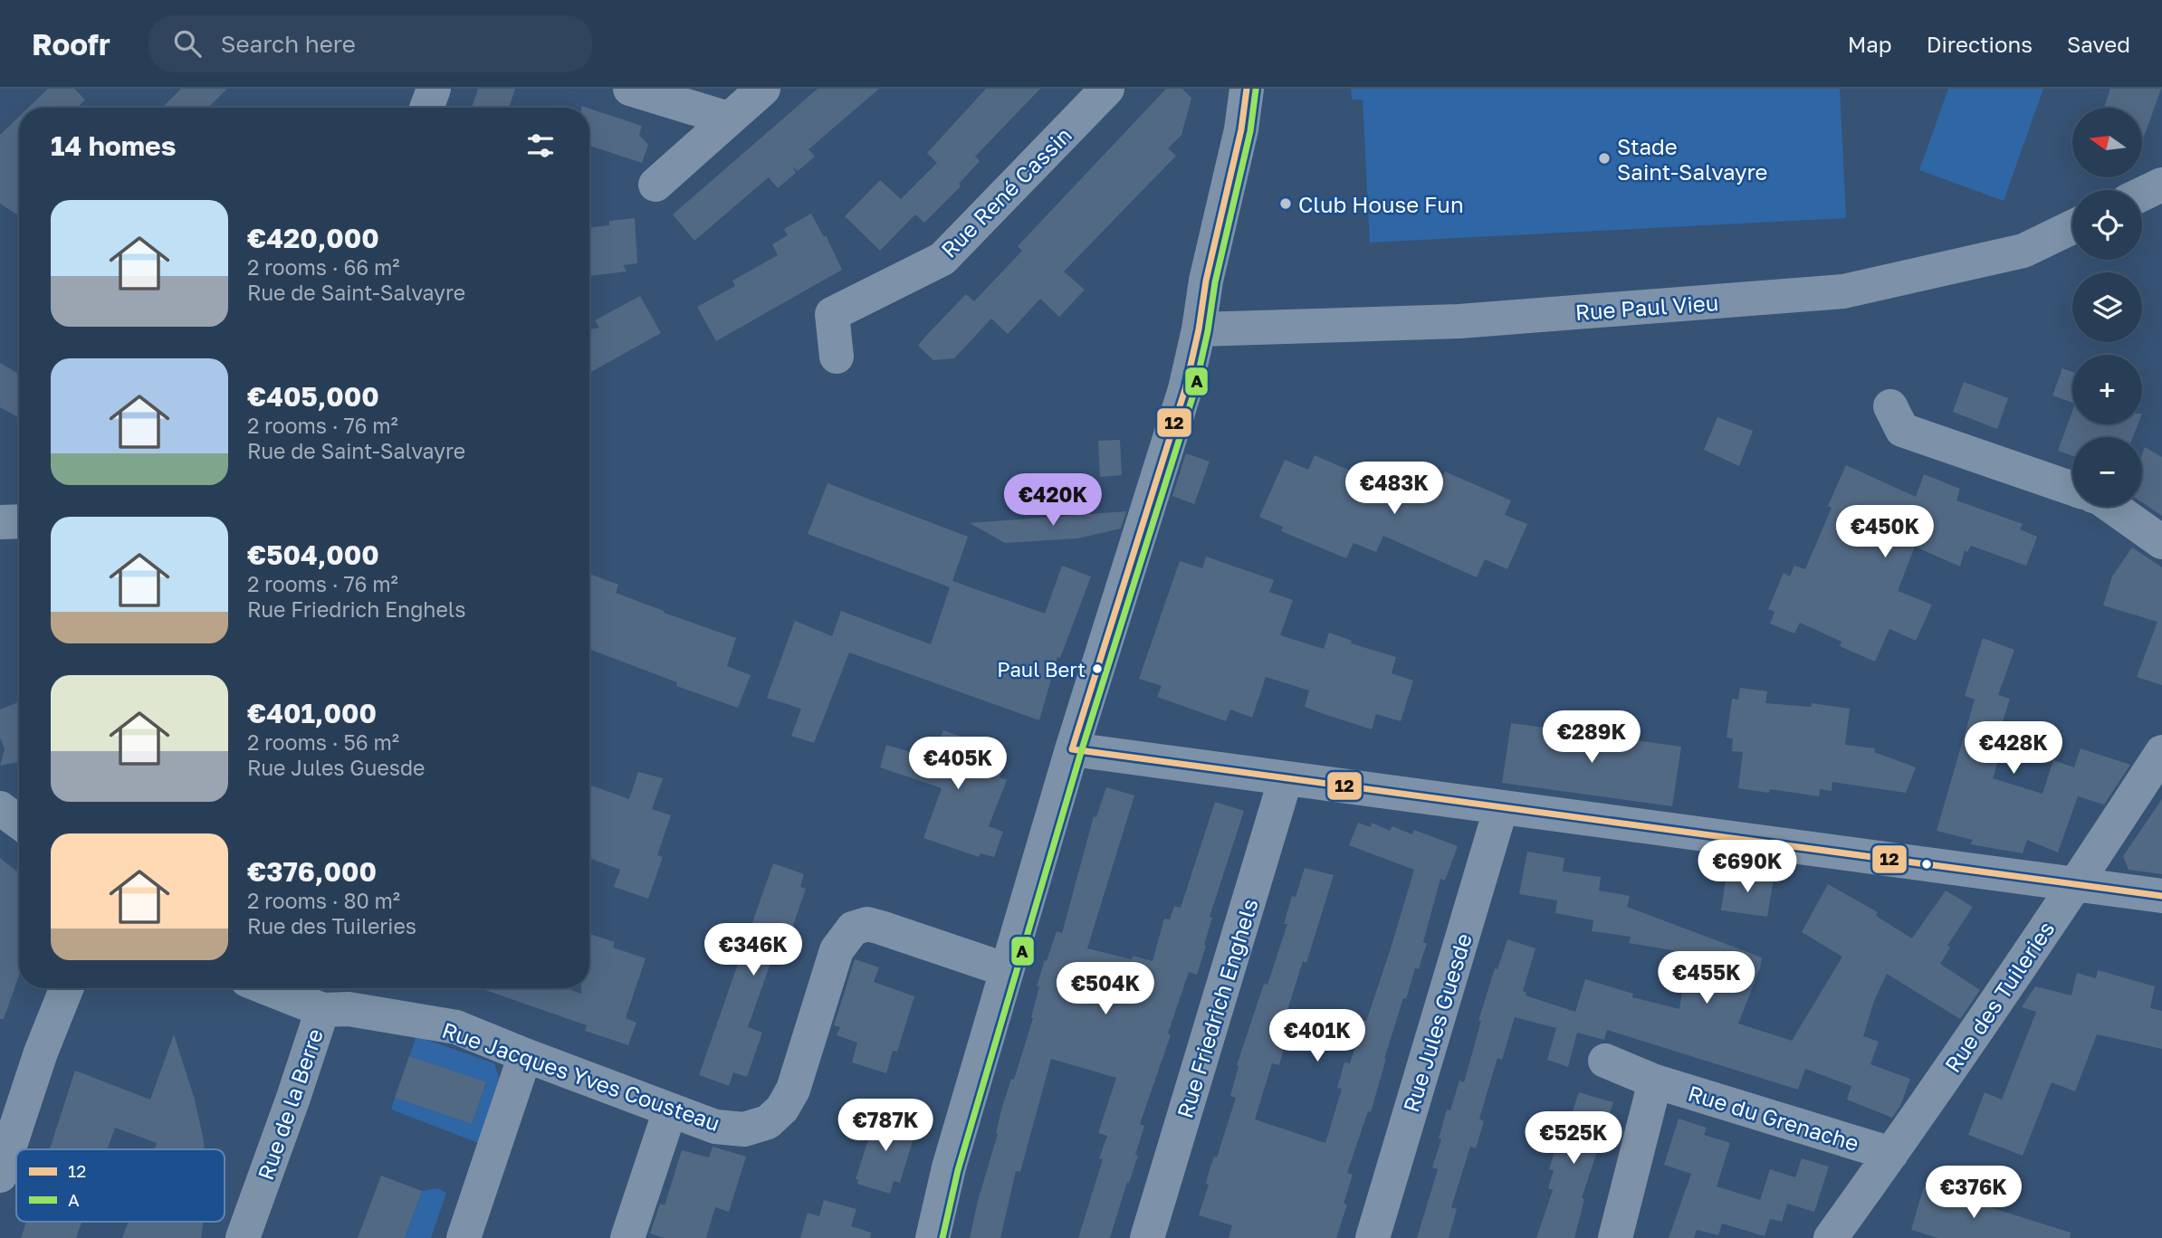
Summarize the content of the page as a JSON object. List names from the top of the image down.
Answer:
{
  "streets": {
    "street": [
      "Rue René Cassin",
      "Rue Paul Vieu",
      "Rue des Tuileries",
      "Rue Friedrich Enghels",
      "Rue Jules Guesde",
      "Rue Jacques Yves Cousteau",
      "Rue de la Berre",
      "Rue du Grenache"
    ]
  },
  "crossings": [
    ["Rue des Tuileries", "Rue du Grenache"],
    ["Rue Jacques Yves Cousteau", "Rue de la Berre"]
  ],
  "places": ["Stade Saint-Salvayre", "Club House Fun", "Paul Bert"],
  "lines": ["transit line 12", "transit line A"],
  "legend": ["12", "A"],
  "north": "left",
  "page": {
    "header": "Roofr",
    "search": "Search here",
    "nav": ["Map", "Directions", "Saved"],
    "map_buttons": ["+", "−"],
    "heading": "14 homes",
    "list": [
      {
        "name": "€420,000",
        "note": "2 rooms · 66 m² · Rue de Saint-Salvayre"
      },
      {
        "name": "€405,000",
        "note": "2 rooms · 76 m² · Rue de Saint-Salvayre"
      },
      {
        "name": "€504,000",
        "note": "2 rooms · 76 m² · Rue Friedrich Enghels"
      },
      {
        "name": "€401,000",
        "note": "2 rooms · 56 m² · Rue Jules Guesde"
      },
      {
        "name": "€376,000",
        "note": "2 rooms · 80 m² · Rue des Tuileries"
      }
    ],
    "price": [
      "€483K",
      "€420K",
      "€450K",
      "€289K",
      "€428K",
      "€405K",
      "€690K",
      "€346K",
      "€455K",
      "€504K",
      "€401K",
      "€787K",
      "€525K",
      "€376K"
    ]
  }
}
